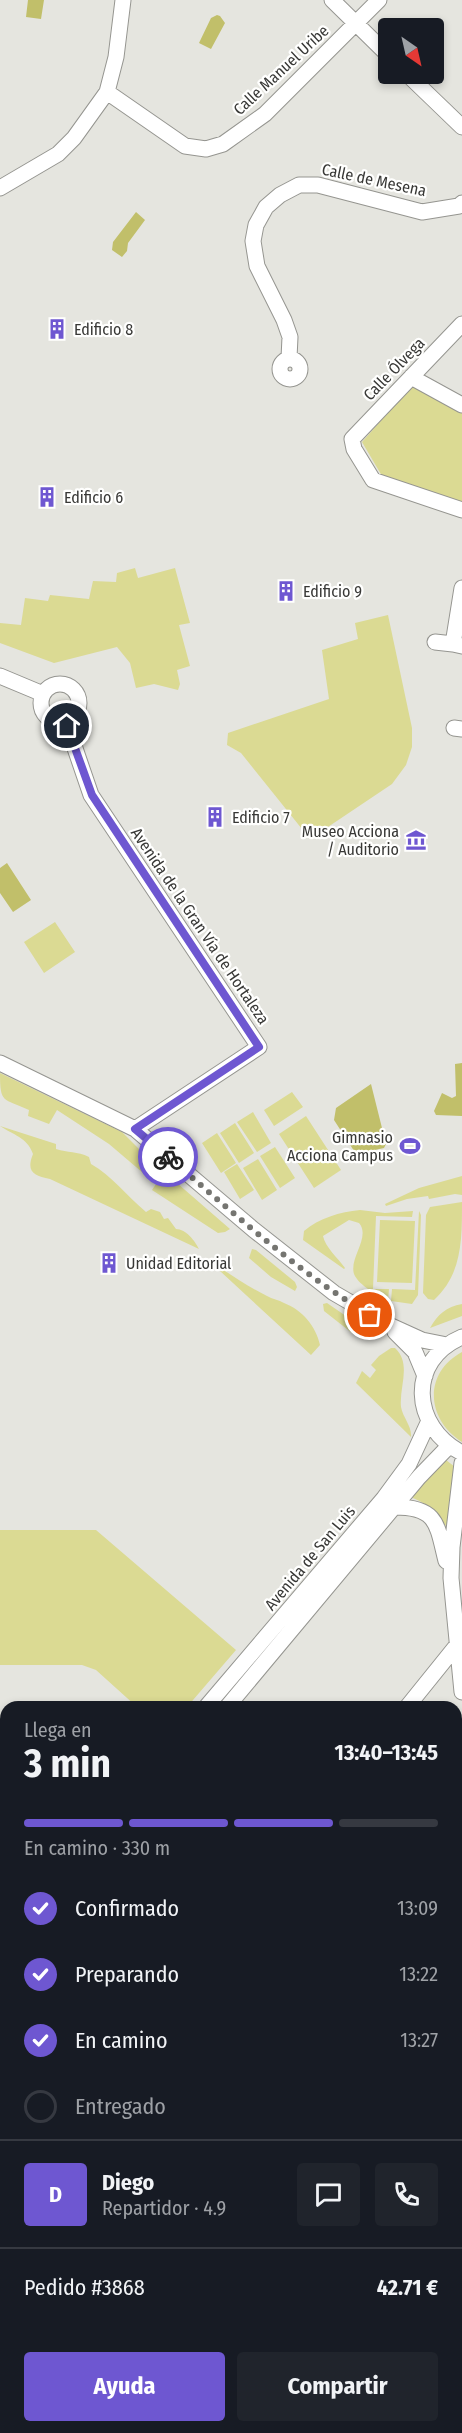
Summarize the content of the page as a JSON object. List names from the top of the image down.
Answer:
{
  "streets": {
    "street": [
      "Calle Manuel Uribe",
      "Calle de Mesena",
      "Calle Ólvega",
      "Avenida de la Gran Vía de Hortaleza",
      "Avenida de San Luis"
    ]
  },
  "places": {
    "building": [
      "Edificio 8",
      "Edificio 6",
      "Edificio 9",
      "Edificio 7",
      "Unidad Editorial"
    ],
    "museum": ["Museo Acciona / Auditorio"],
    "sports": ["Gimnasio Acciona Campus"]
  },
  "north": "bottom right",
  "page": {
    "heading": ["3 min", "Llega en", "13:40–13:45"],
    "panel": [
      "Diego",
      "Repartidor · 4.9",
      "Pedido #3868",
      "42.71 €"
    ],
    "bar": "En camino · 330 m",
    "list": [
      ["Confirmado", "13:09"],
      ["Preparando", "13:22"],
      ["En camino", "13:27"],
      "Entregado"
    ],
    "round": "D",
    "buttons": ["Ayuda", "Compartir"]
  }
}
